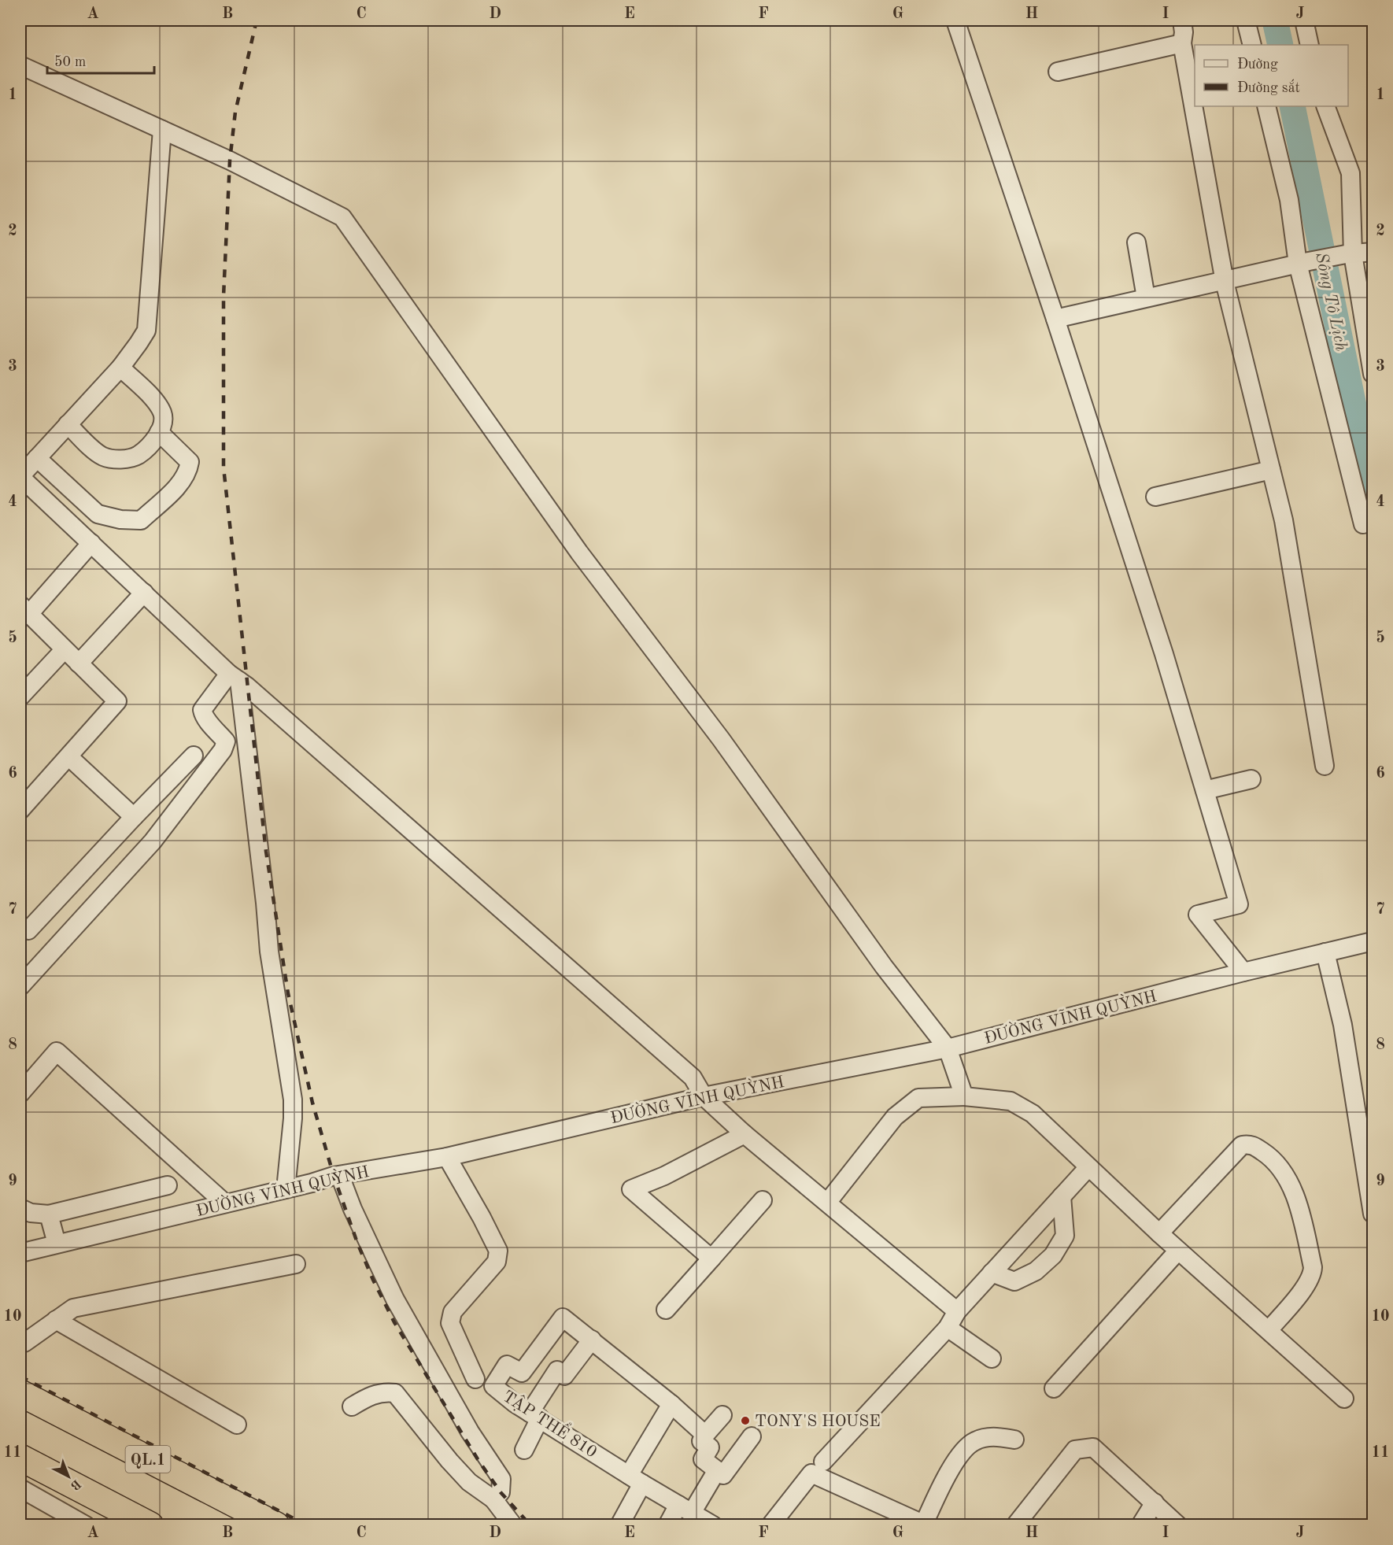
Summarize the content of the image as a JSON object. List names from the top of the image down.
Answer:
{
  "streets": {
    "highway": ["QL.1"],
    "street": ["ĐƯỜNG VĨNH QUỲNH", "TẬP THỂ 810"]
  },
  "water": ["Sông Tô Lịch"],
  "places": ["TONY'S HOUSE"],
  "legend": ["Đường", "Đường sắt"],
  "scale_bar": "50 m",
  "north": "bottom right",
  "grid": {
    "columns": [
      "A",
      "B",
      "C",
      "D",
      "E",
      "F",
      "G",
      "H",
      "I",
      "J"
    ],
    "rows": [
      "1",
      "2",
      "3",
      "4",
      "5",
      "6",
      "7",
      "8",
      "9",
      "10",
      "11"
    ]
  }
}
